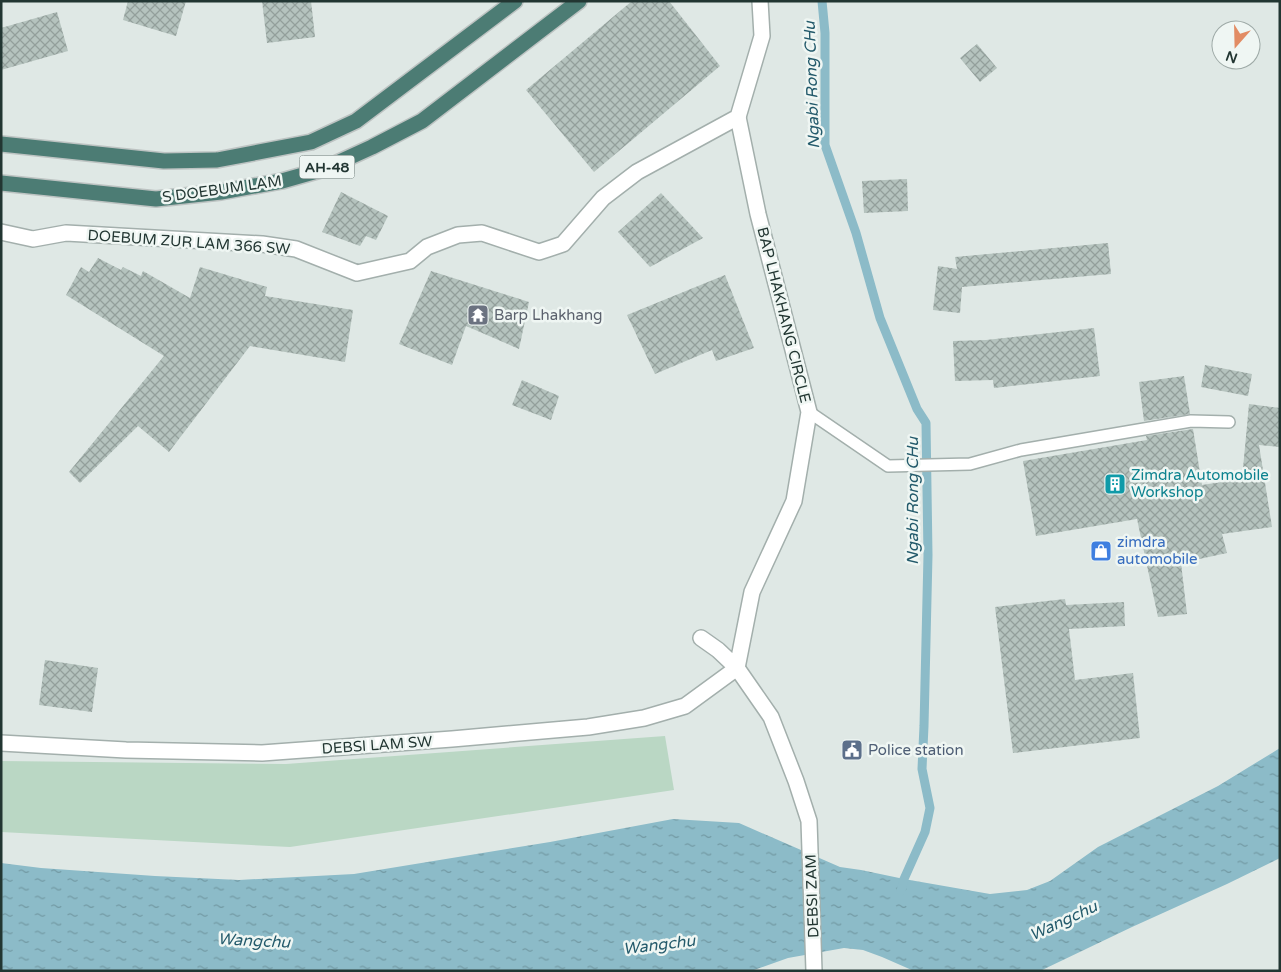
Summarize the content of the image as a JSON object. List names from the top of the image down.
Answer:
{
  "streets": {
    "highway": ["AH-48", "S DOEBUM LAM"],
    "street": [
      "DOEBUM ZUR LAM 366 SW",
      "BAP LHAKHANG CIRCLE",
      "DEBSI LAM SW",
      "DEBSI ZAM"
    ]
  },
  "crossings": [
    ["DOEBUM ZUR LAM 366 SW", "BAP LHAKHANG CIRCLE"],
    ["BAP LHAKHANG CIRCLE", "DEBSI LAM SW"],
    ["BAP LHAKHANG CIRCLE", "DEBSI ZAM"],
    ["DEBSI LAM SW", "DEBSI ZAM"]
  ],
  "water": ["Ngabi Rong CHu", "Wangchu"],
  "places": {
    "temple": ["Barp Lhakhang"],
    "building": ["Zimdra Automobile Workshop"],
    "shop": ["zimdra automobile"],
    "public building": ["Police station"]
  },
  "north": "bottom"
}
